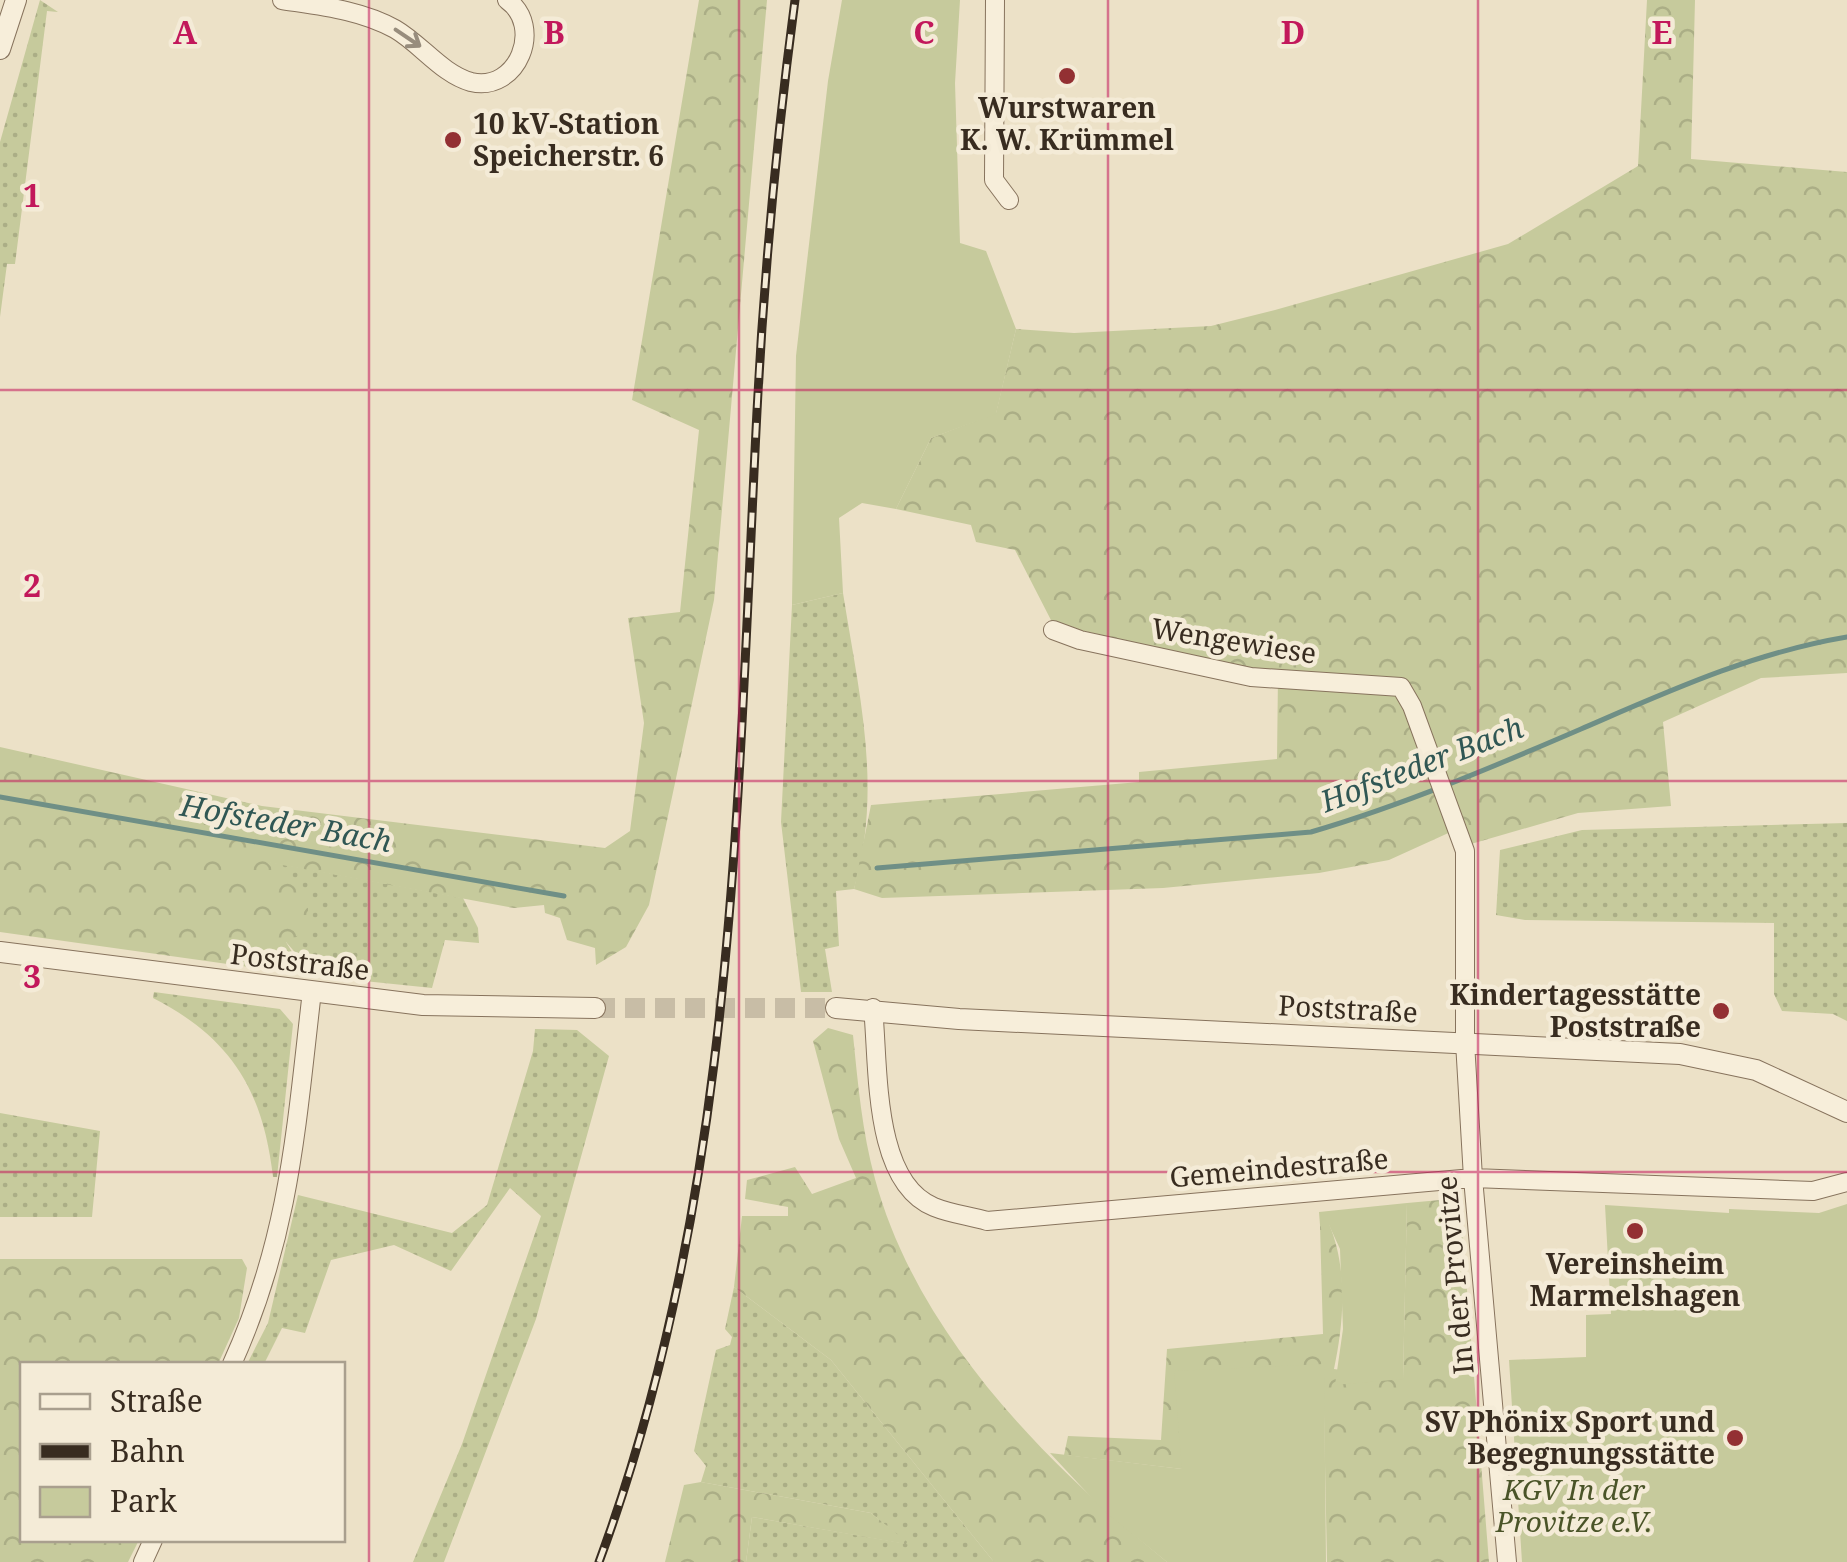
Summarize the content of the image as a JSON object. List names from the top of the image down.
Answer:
{
  "streets": {
    "street": [
      "Wengewiese",
      "Poststraße",
      "Gemeindestraße",
      "In der Provitze"
    ]
  },
  "crossings": [
    ["Wengewiese", "Poststraße"],
    ["Wengewiese", "In der Provitze"],
    ["Poststraße", "Gemeindestraße"],
    ["Poststraße", "In der Provitze"],
    ["Gemeindestraße", "In der Provitze"]
  ],
  "water": ["Hofsteder Bach"],
  "parks": ["KGV In der Provitze e.V."],
  "places": [
    "Wurstwaren K. W. Krümmel",
    "10 kV-Station Speicherstr. 6",
    "Kindertagesstätte Poststraße",
    "Vereinsheim Marmelshagen",
    "SV Phönix Sport und Begegnungsstätte"
  ],
  "legend": ["Straße", "Bahn", "Park"],
  "grid": {
    "columns": [
      "A",
      "B",
      "C",
      "D",
      "E"
    ],
    "rows": ["1", "2", "3"]
  }
}
